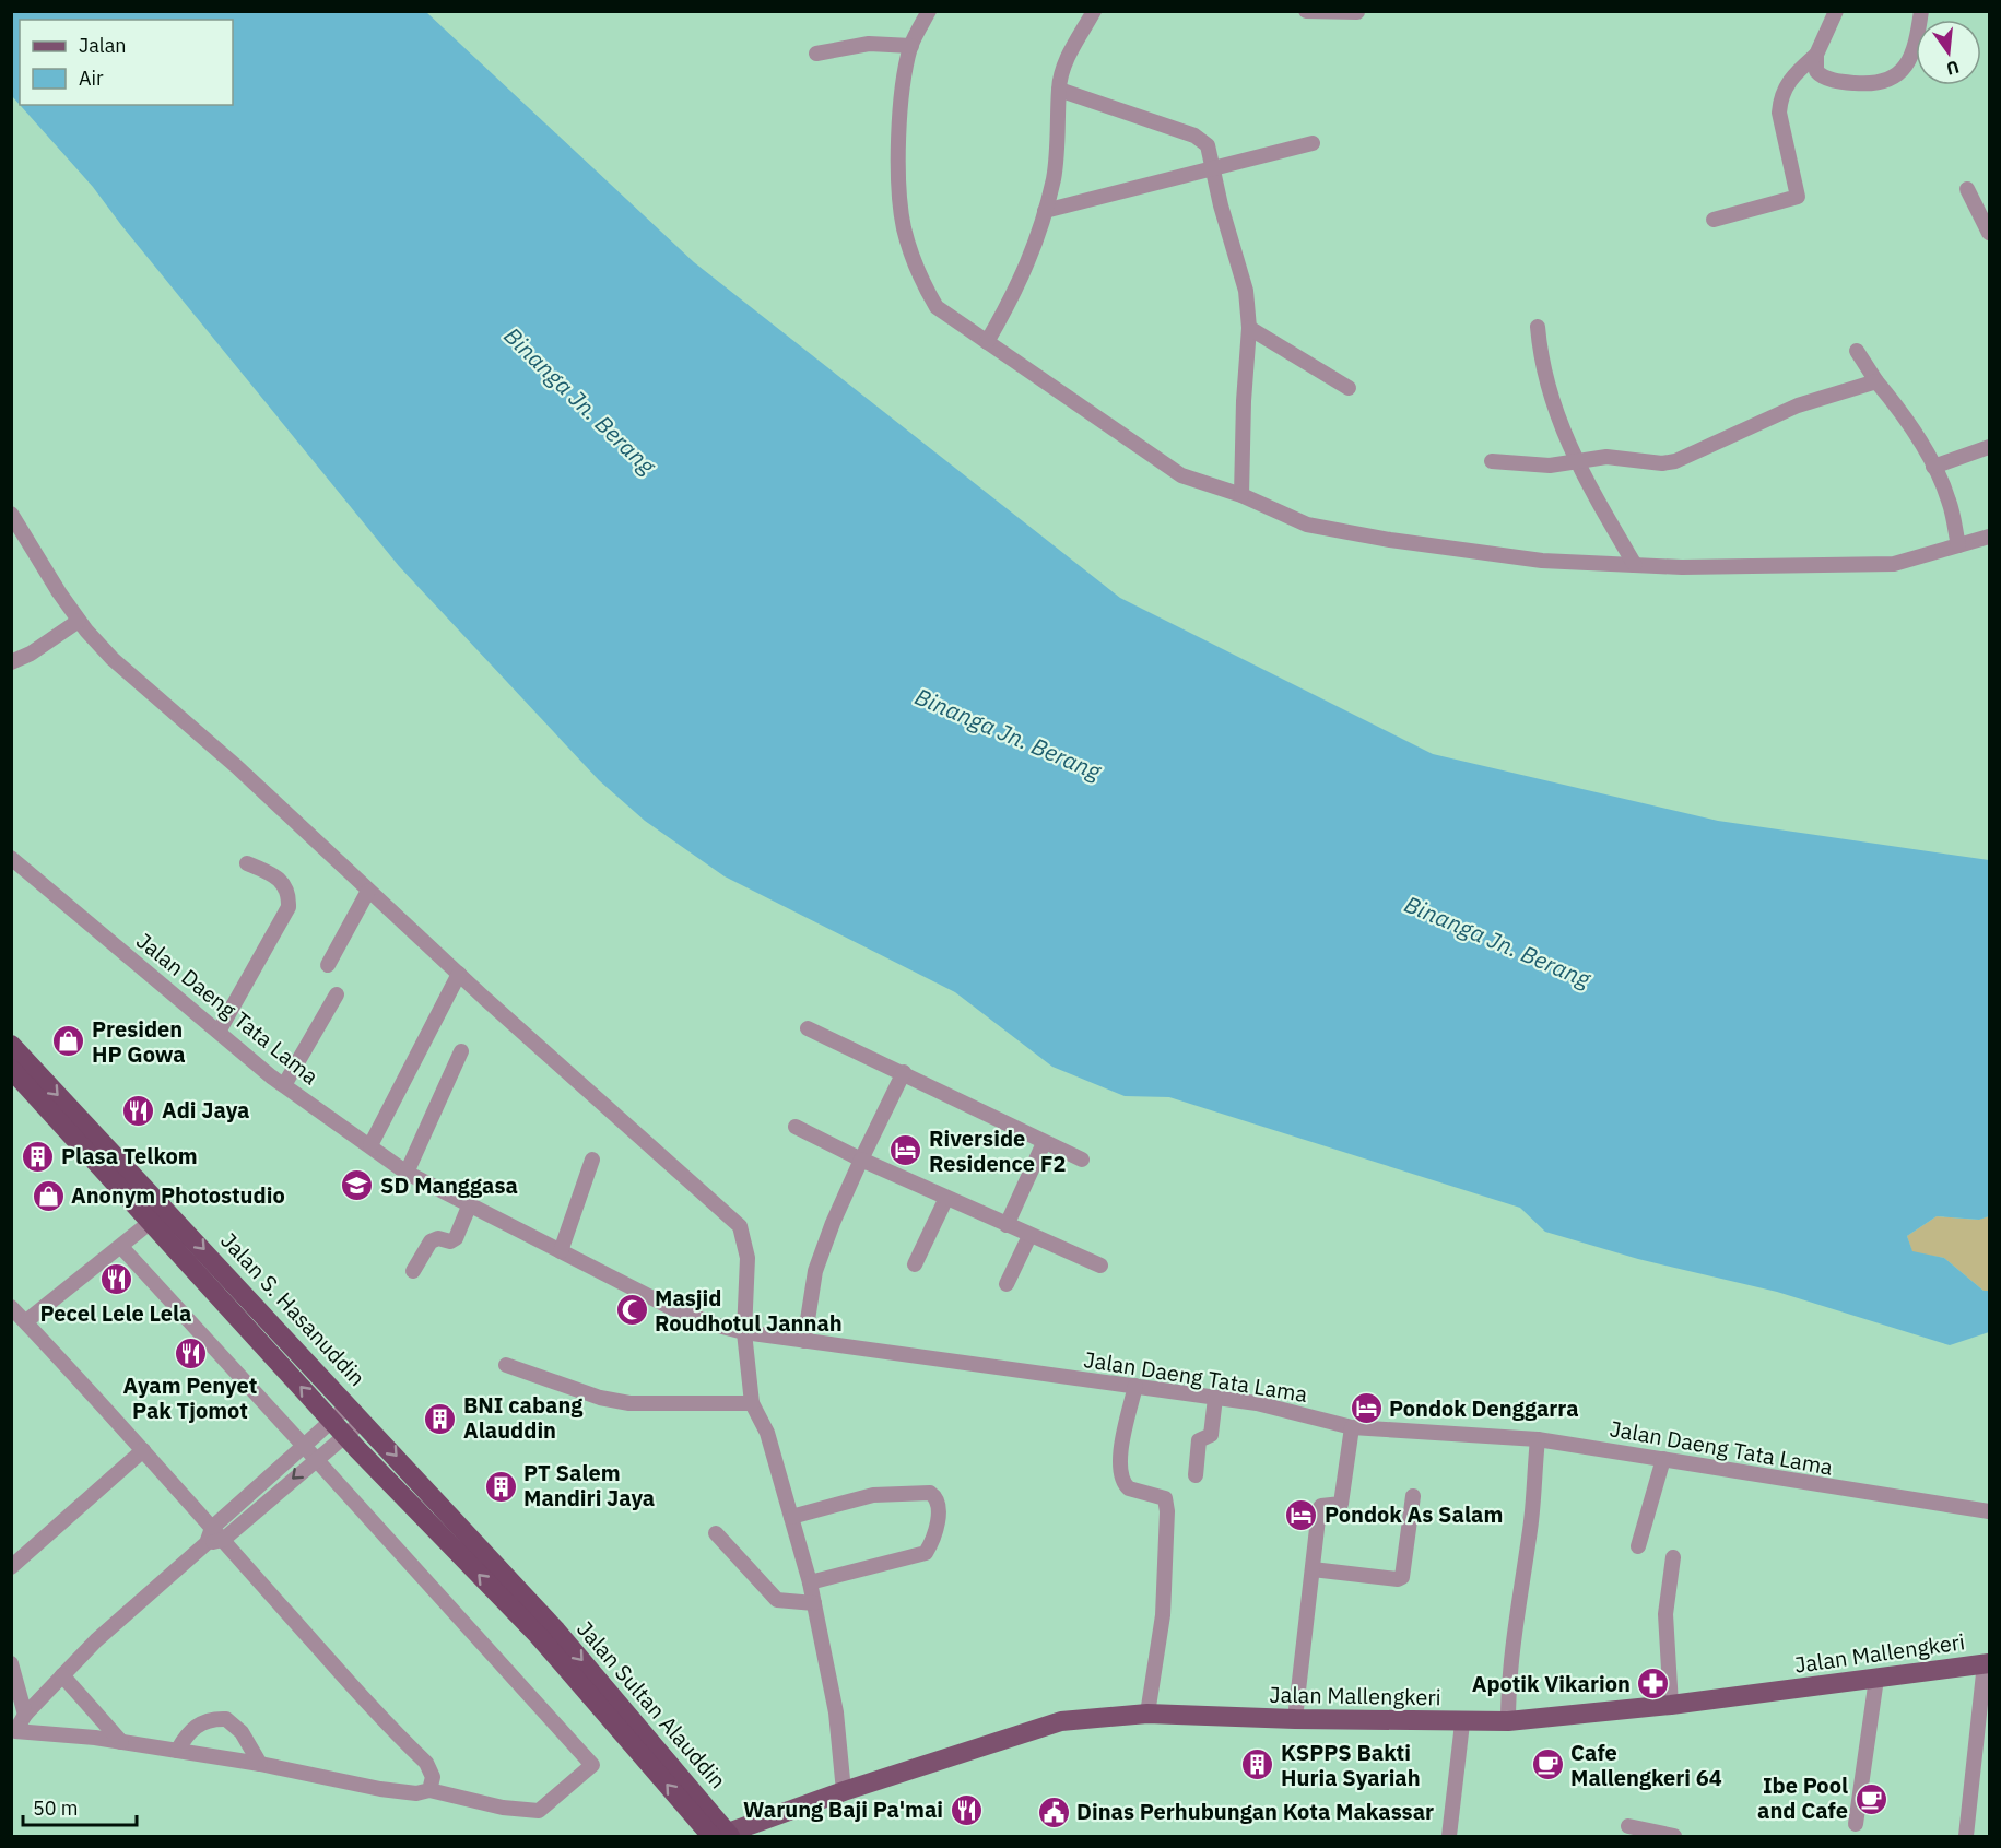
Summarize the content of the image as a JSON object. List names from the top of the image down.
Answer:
{
  "streets": {
    "highway": ["Jalan S. Hasanuddin", "Jalan Sultan Alauddin"],
    "main road": ["Jalan Mallengkeri"],
    "street": ["Jalan Daeng Tata Lama"]
  },
  "crossings": [
    ["Jalan S. Hasanuddin", "Jalan Sultan Alauddin"],
    ["Jalan Mallengkeri", "Jalan Sultan Alauddin"]
  ],
  "water": ["Binanga Jn. Berang"],
  "places": {
    "shop": ["Presiden HP Gowa", "Anonym Photostudio"],
    "restaurant": [
      "Adi Jaya",
      "Pecel Lele Lela",
      "Ayam Penyet Pak Tjomot",
      "Warung Baji Pa'mai"
    ],
    "hotel": ["Riverside Residence F2", "Pondok Denggarra", "Pondok As Salam"],
    "building": [
      "Plasa Telkom",
      "BNI cabang Alauddin",
      "PT Salem Mandiri Jaya",
      "KSPPS Bakti Huria Syariah"
    ],
    "school or university": ["SD Manggasa"],
    "mosque": ["Masjid Roudhotul Jannah"],
    "pharmacy": ["Apotik Vikarion"],
    "cafe": ["Cafe Mallengkeri 64", "Ibe Pool and Cafe"],
    "public building": ["Dinas Perhubungan Kota Makassar"]
  },
  "legend": ["Jalan", "Air"],
  "scale_bar": "50 m",
  "north": "bottom"
}
